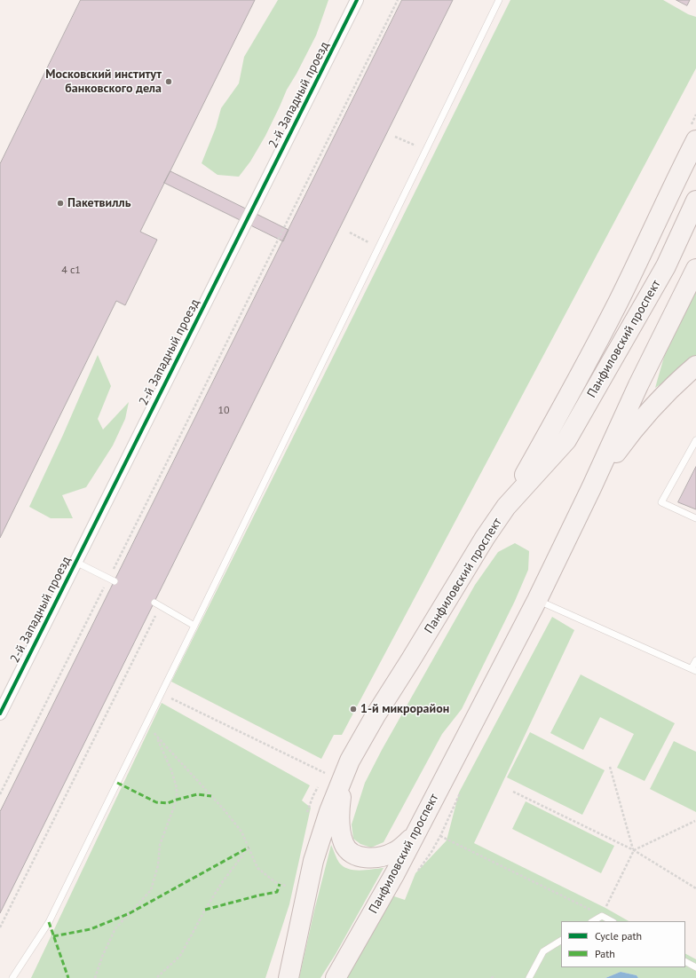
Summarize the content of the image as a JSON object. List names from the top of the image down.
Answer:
{
  "streets": {
    "main road": ["Панфиловский проспект"],
    "street": ["2-й Западный проезд"]
  },
  "places": ["Московский институт банковского дела", "Пакетвилль", "1-й микрорайон"],
  "house_numbers": ["4 с1", "10"],
  "legend": ["Cycle path", "Path"]
}
